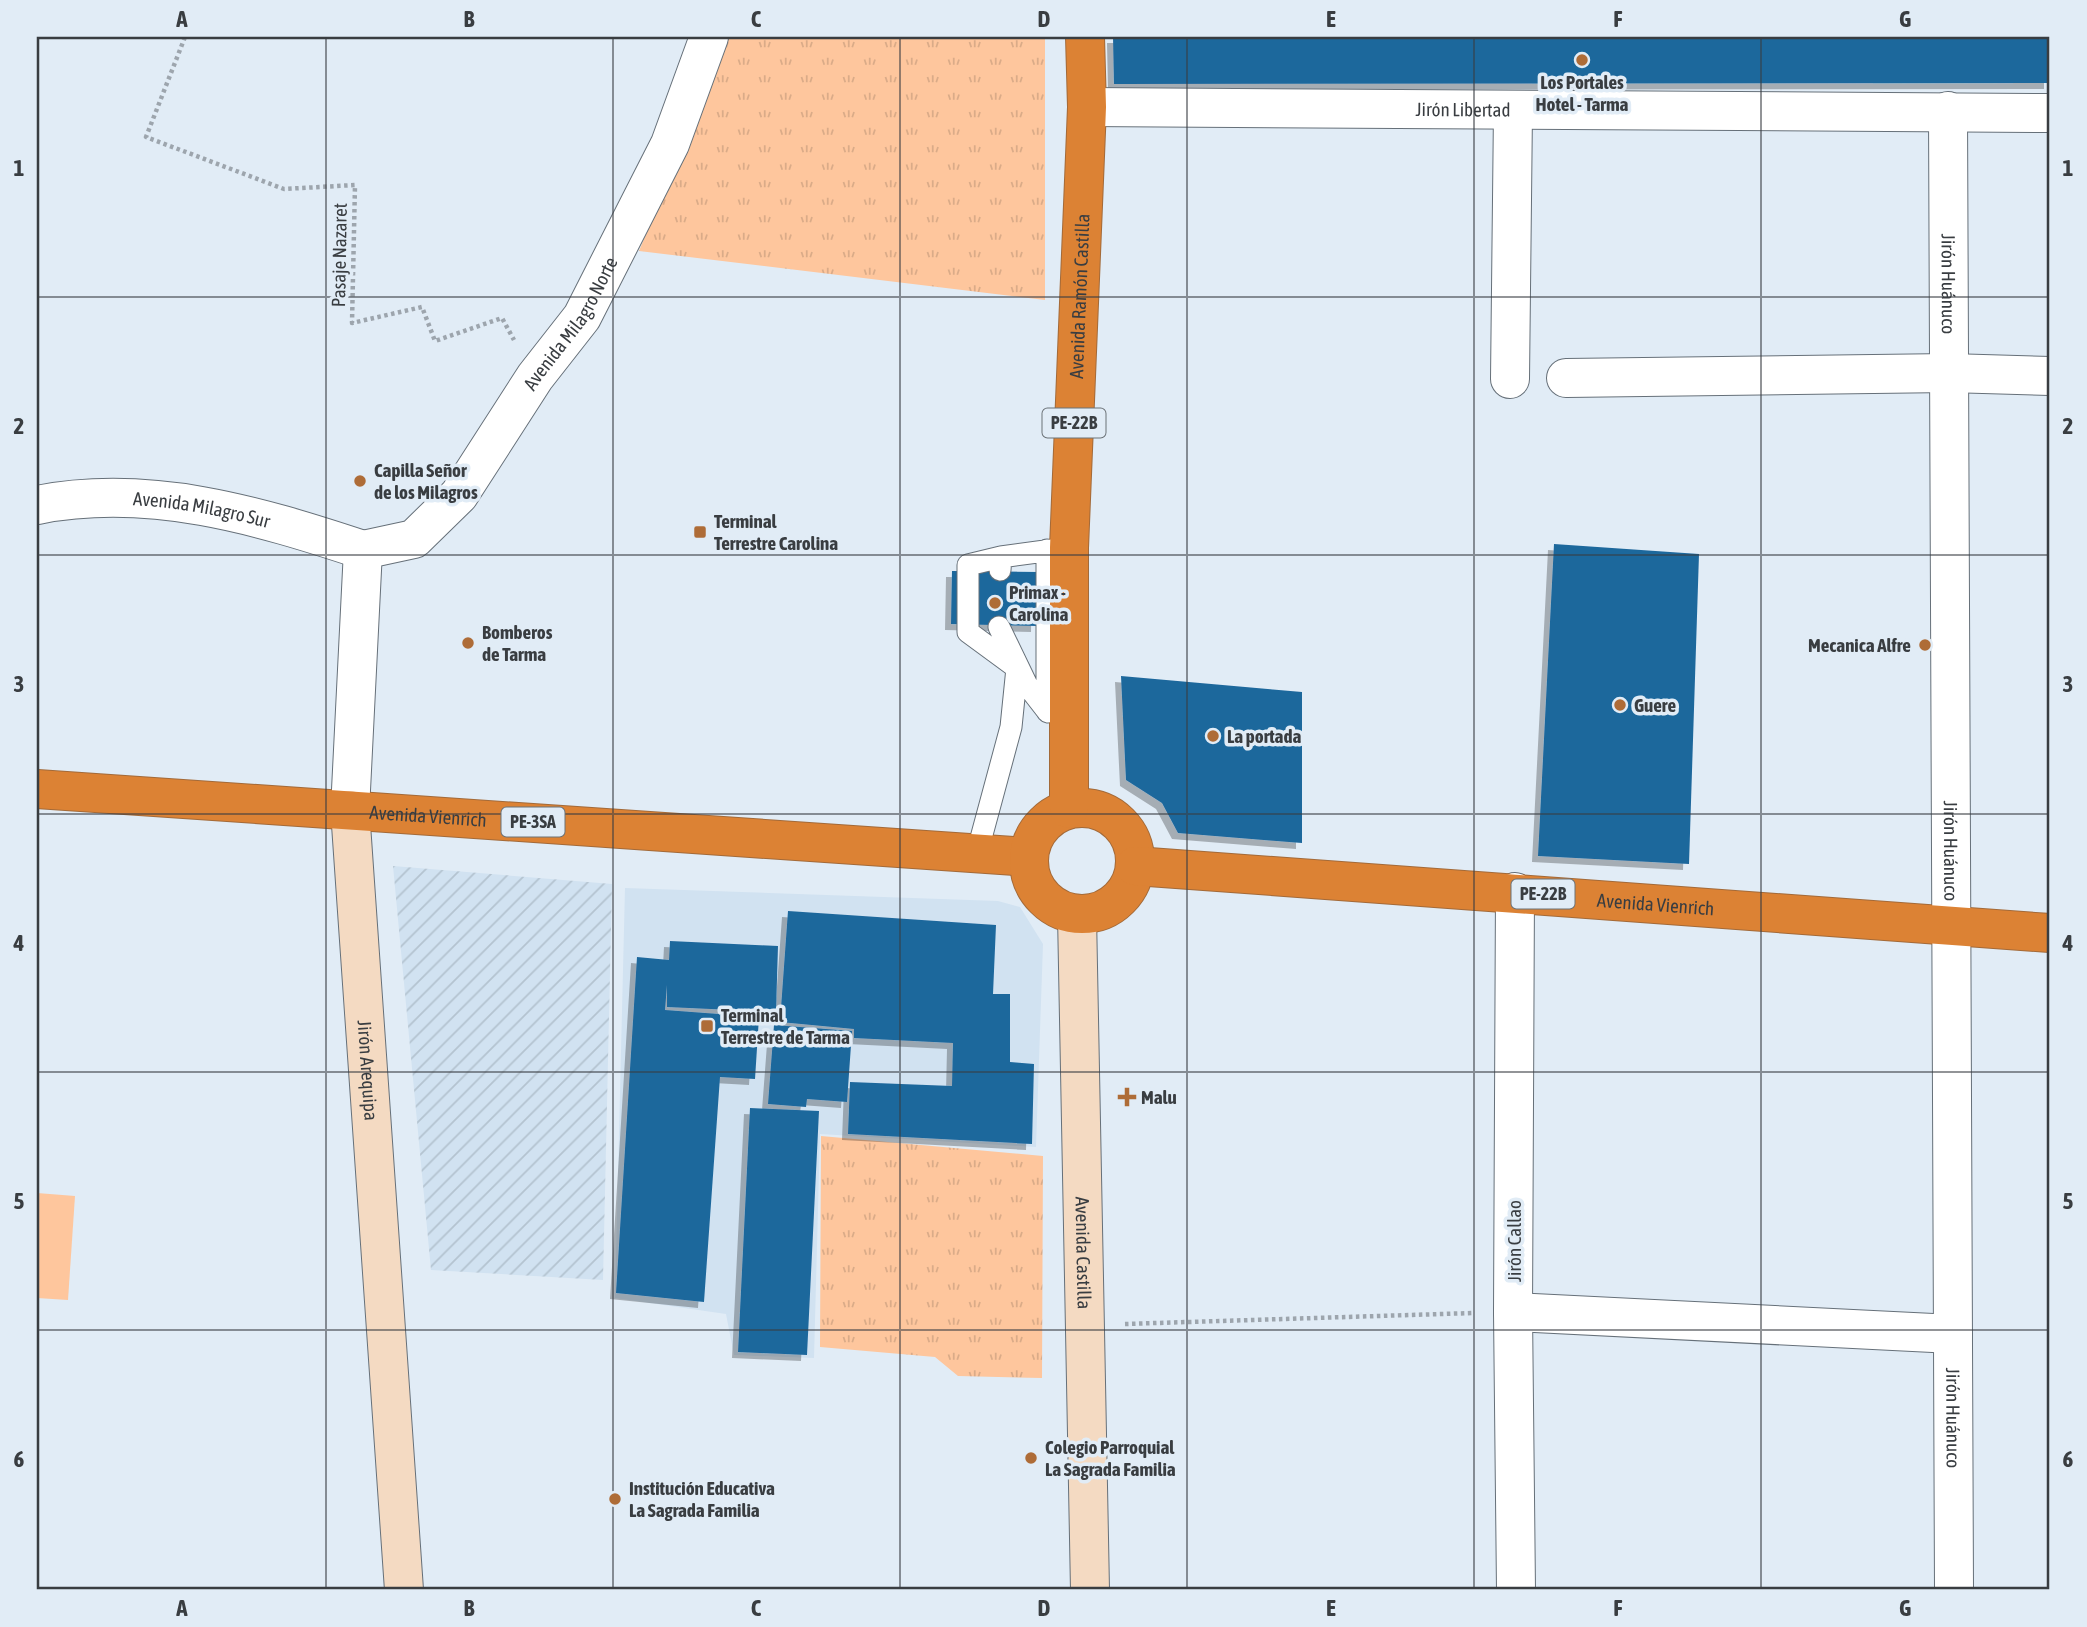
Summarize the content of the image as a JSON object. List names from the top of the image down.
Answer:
{
  "streets": {
    "highway": [
      "Avenida Ramón Castilla",
      "PE-22B",
      "Avenida Vienrich",
      "PE-3SA"
    ],
    "street": [
      "Jirón Libertad",
      "Jirón Huánuco",
      "Avenida Milagro Norte",
      "Avenida Milagro Sur",
      "Jirón Arequipa",
      "Jirón Callao",
      "Avenida Castilla"
    ],
    "path": ["Pasaje Nazaret"]
  },
  "crossings": [
    ["Jirón Libertad", "Jirón Huánuco"],
    ["Jirón Libertad", "Avenida Ramón Castilla"],
    ["Pasaje Nazaret", "Avenida Milagro Norte"],
    ["Jirón Huánuco", "Avenida Vienrich"],
    ["Avenida Ramón Castilla", "Avenida Vienrich"],
    ["Avenida Ramón Castilla", "Avenida Castilla"],
    ["Avenida Milagro Norte", "Avenida Milagro Sur"],
    ["Avenida Milagro Norte", "Jirón Arequipa"],
    ["Avenida Milagro Sur", "Jirón Arequipa"],
    ["Avenida Vienrich", "Jirón Arequipa"],
    ["Avenida Vienrich", "Jirón Callao"],
    ["Avenida Vienrich", "Avenida Castilla"]
  ],
  "places": {
    "other": [
      "Los Portales Hotel - Tarma",
      "Capilla Señor de los Milagros",
      "Primax - Carolina",
      "Bomberos de Tarma",
      "Mecanica Alfre",
      "Guere",
      "La portada",
      "Colegio Parroquial La Sagrada Familia",
      "Institución Educativa La Sagrada Familia"
    ],
    "transit": ["Terminal Terrestre Carolina", "Terminal Terrestre de Tarma"],
    "health": ["Malu"]
  },
  "grid": {
    "columns": [
      "A",
      "B",
      "C",
      "D",
      "E",
      "F",
      "G"
    ],
    "rows": [
      "1",
      "2",
      "3",
      "4",
      "5",
      "6"
    ]
  }
}
